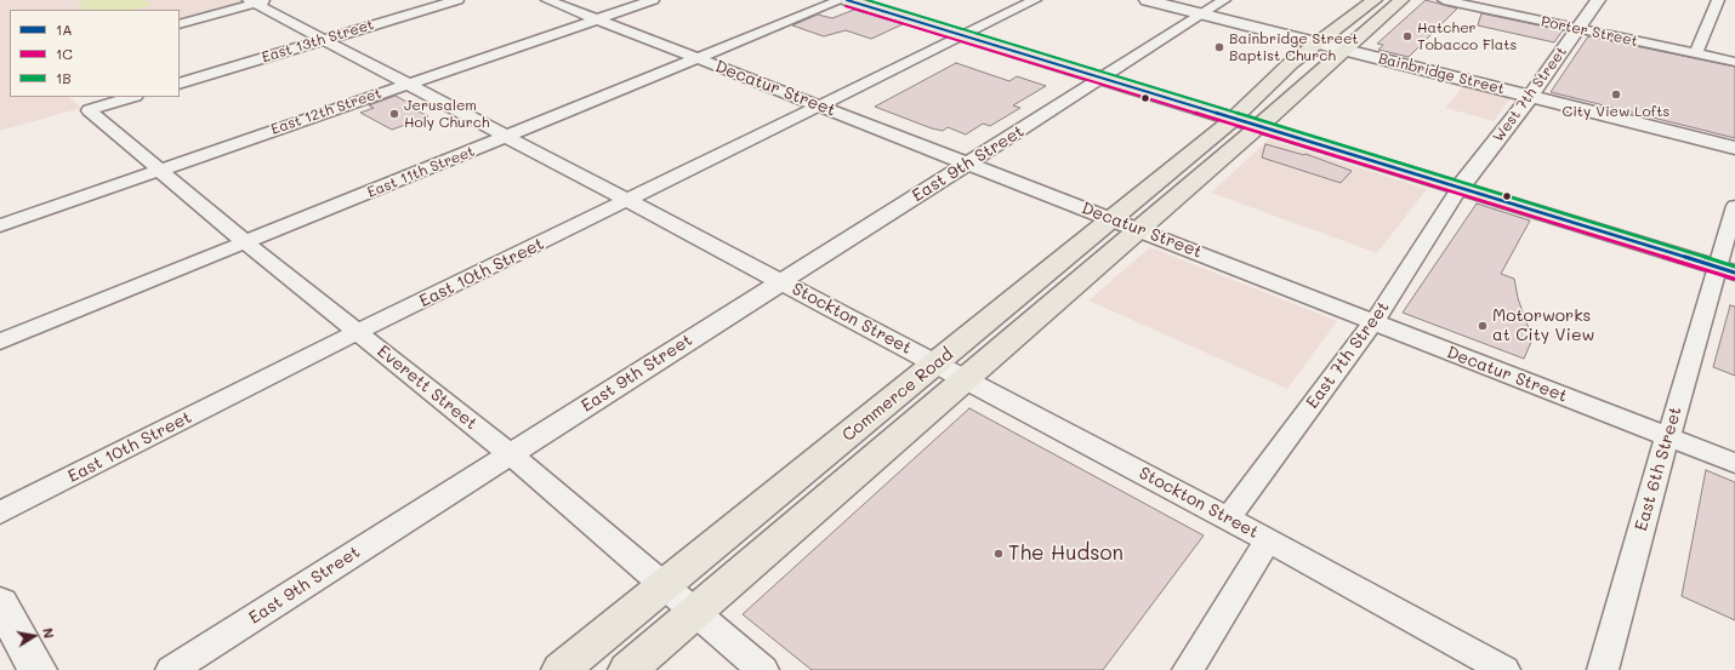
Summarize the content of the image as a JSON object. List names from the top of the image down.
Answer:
{
  "streets": {
    "main road": ["Commerce Road"],
    "street": [
      "Porter Street",
      "East 13th Street",
      "Bainbridge Street",
      "Decatur Street",
      "West 7th Street",
      "East 12th Street",
      "East 9th Street",
      "East 11th Street",
      "East 10th Street",
      "Stockton Street",
      "East 7th Street",
      "Everett Street",
      "East 6th Street"
    ]
  },
  "crossings": [
    ["Porter Street", "West 7th Street"],
    ["East 13th Street", "Stockton Street"],
    ["Bainbridge Street", "West 7th Street"],
    ["Bainbridge Street", "East 9th Street"],
    ["Bainbridge Street", "Commerce Road"],
    ["Decatur Street", "East 12th Street"],
    ["Decatur Street", "East 9th Street"],
    ["Decatur Street", "East 11th Street"],
    ["Decatur Street", "East 10th Street"],
    ["Decatur Street", "East 7th Street"],
    ["Decatur Street", "Commerce Road"],
    ["Decatur Street", "East 6th Street"],
    ["West 7th Street", "East 7th Street"],
    ["East 12th Street", "Stockton Street"],
    ["East 12th Street", "Everett Street"],
    ["East 9th Street", "Stockton Street"],
    ["East 9th Street", "Everett Street"],
    ["East 11th Street", "Stockton Street"],
    ["East 11th Street", "Everett Street"],
    ["East 10th Street", "Stockton Street"],
    ["East 10th Street", "Everett Street"],
    ["Stockton Street", "East 7th Street"],
    ["Stockton Street", "Commerce Road"],
    ["Everett Street", "Commerce Road"]
  ],
  "places": [
    "Hatcher Tobacco Flats",
    "Bainbridge Street Baptist Church",
    "City View Lofts",
    "Jerusalem Holy Church",
    "Motorworks at City View",
    "The Hudson"
  ],
  "lines": ["transit line 1A", "transit line 1B", "transit line 1C"],
  "legend": ["1A", "1C", "1B"],
  "north": "right"
}
